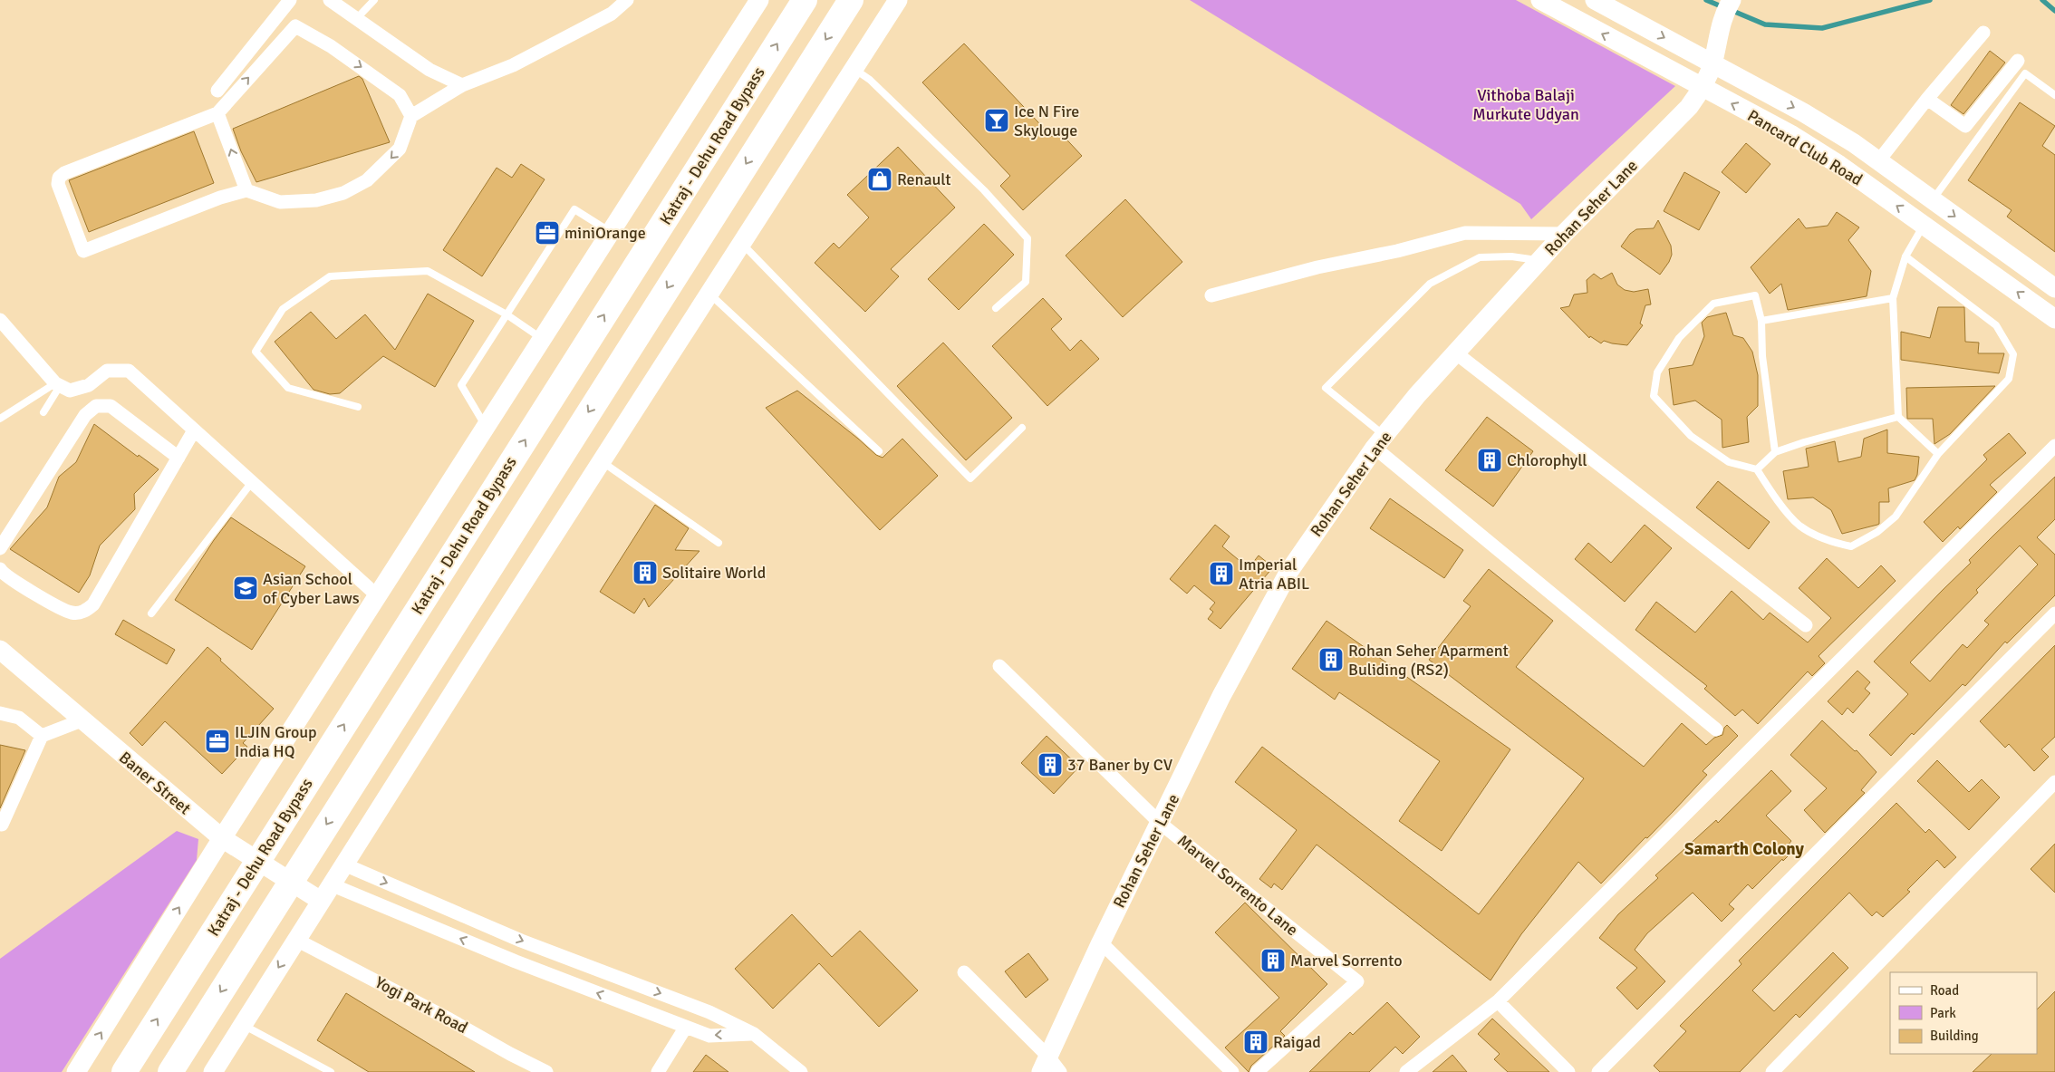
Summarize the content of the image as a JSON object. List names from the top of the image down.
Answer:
{
  "streets": {
    "highway": ["Katraj - Dehu Road Bypass"],
    "street": [
      "Pancard Club Road",
      "Rohan Seher Lane",
      "Baner Street",
      "Marvel Sorrento Lane",
      "Yogi Park Road"
    ]
  },
  "crossings": [
    ["Pancard Club Road", "Rohan Seher Lane"],
    ["Rohan Seher Lane", "Marvel Sorrento Lane"]
  ],
  "districts": ["Samarth Colony"],
  "parks": ["Vithoba Balaji Murkute Udyan"],
  "places": {
    "bar": ["Ice N Fire Skylouge"],
    "shop": ["Renault"],
    "office": ["miniOrange", "ILJIN Group India HQ"],
    "building": [
      "Chlorophyll",
      "Solitaire World",
      "Imperial Atria ABIL",
      "Rohan Seher Aparment Buliding (RS2)",
      "37 Baner by CV",
      "Marvel Sorrento",
      "Raigad"
    ],
    "school or university": ["Asian School of Cyber Laws"]
  },
  "legend": ["Road", "Park", "Building"]
}
